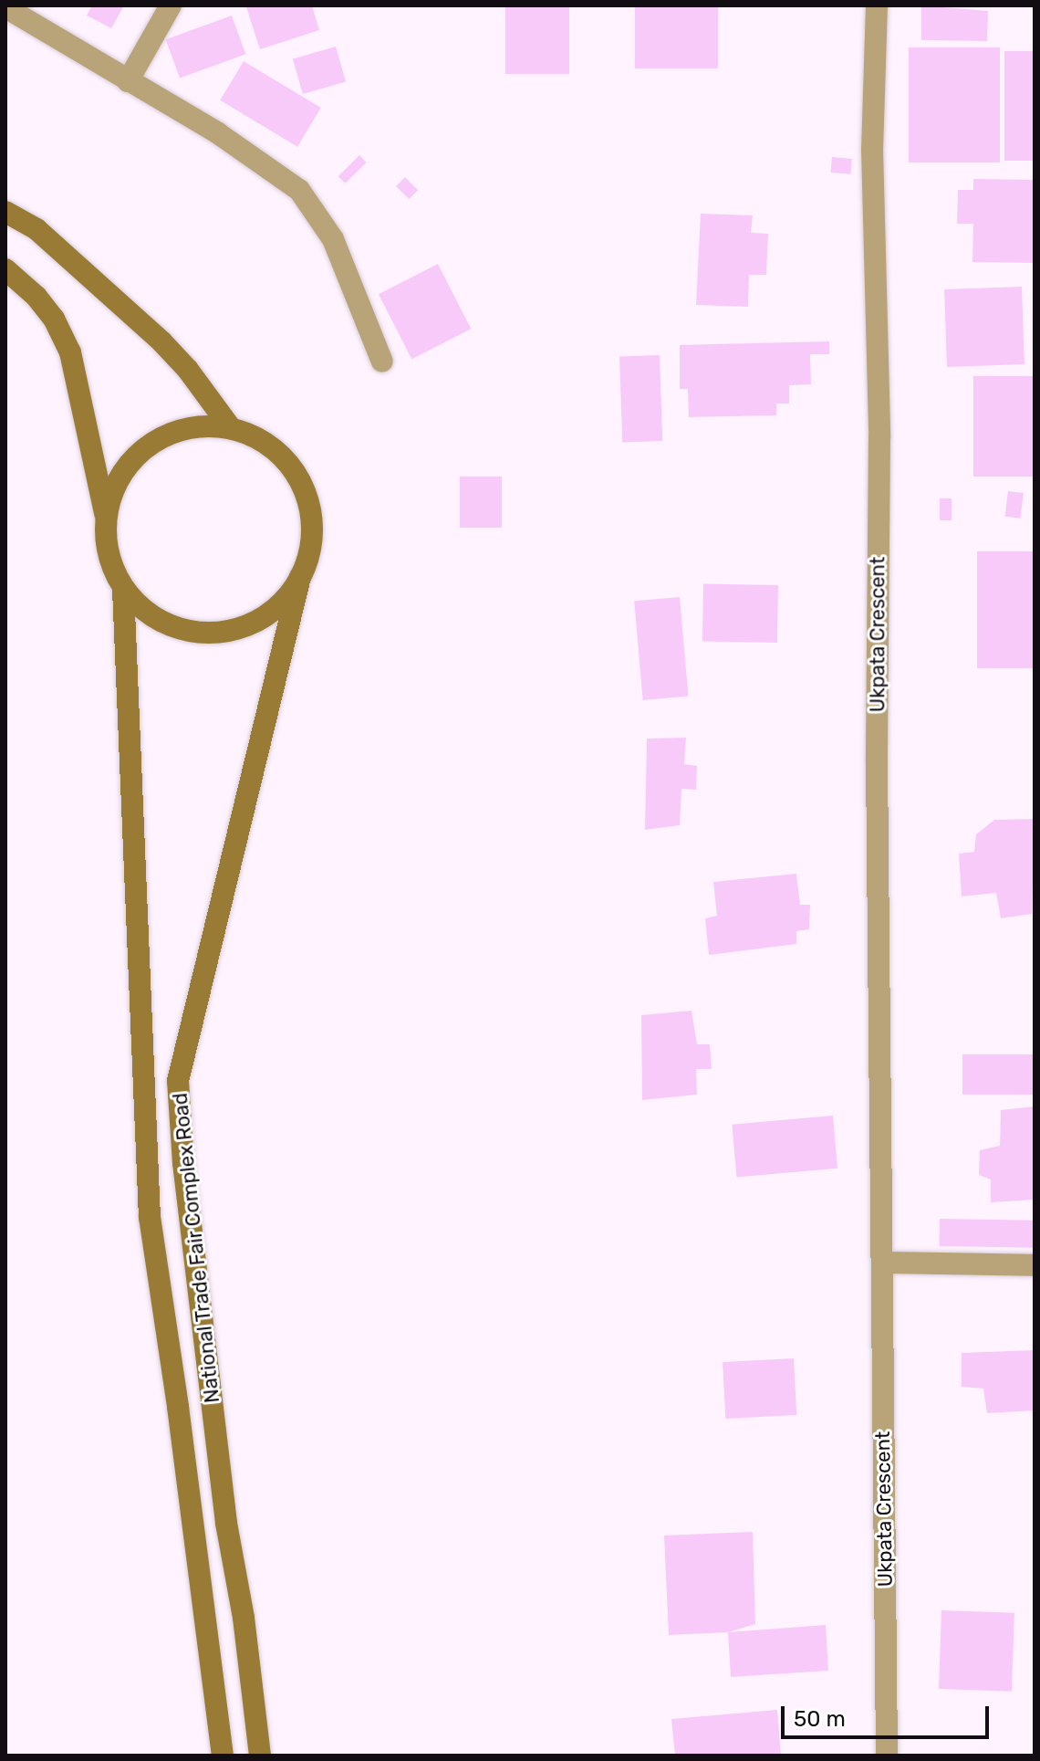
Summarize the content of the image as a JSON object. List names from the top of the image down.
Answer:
{
  "streets": {
    "main road": ["National Trade Fair Complex Road"],
    "street": ["Ukpata Crescent"]
  },
  "scale_bar": "50 m"
}
